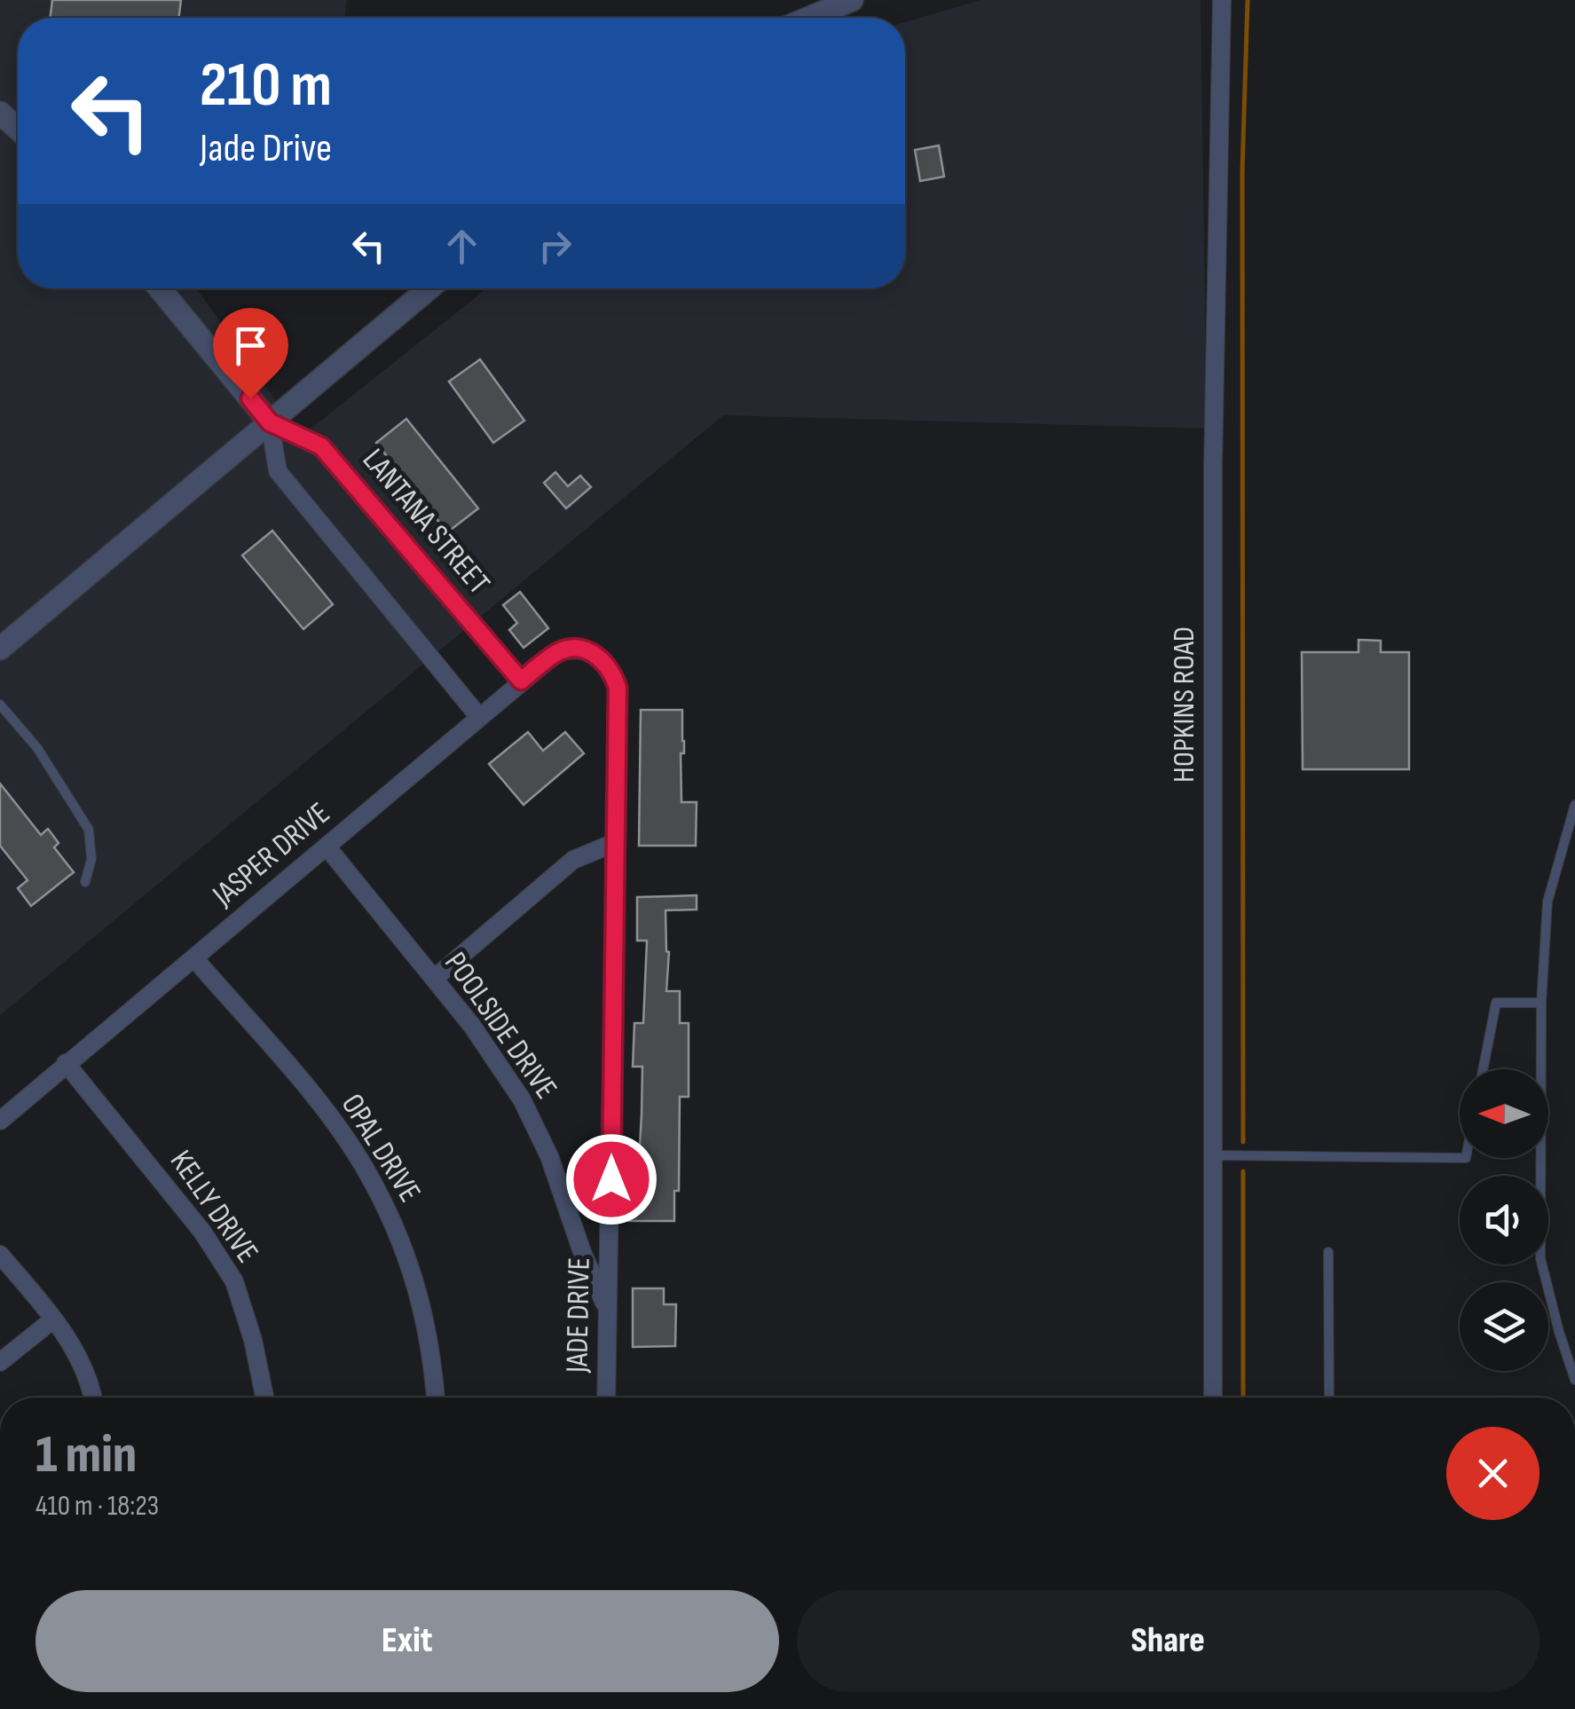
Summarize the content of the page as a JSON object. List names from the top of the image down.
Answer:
{
  "streets": {
    "street": [
      "LANTANA STREET",
      "HOPKINS ROAD",
      "JASPER DRIVE",
      "POOLSIDE DRIVE",
      "OPAL DRIVE",
      "KELLY DRIVE",
      "JADE DRIVE"
    ]
  },
  "crossings": [
    ["LANTANA STREET", "JASPER DRIVE"],
    ["JASPER DRIVE", "POOLSIDE DRIVE"],
    ["JASPER DRIVE", "OPAL DRIVE"],
    ["JASPER DRIVE", "KELLY DRIVE"],
    ["JASPER DRIVE", "JADE DRIVE"],
    ["POOLSIDE DRIVE", "JADE DRIVE"]
  ],
  "north": "left",
  "page": {
    "turn": ["210 m", "Jade Drive"],
    "heading": ["1 min", "410 m · 18:23"],
    "buttons": ["Exit", "Share"]
  }
}
